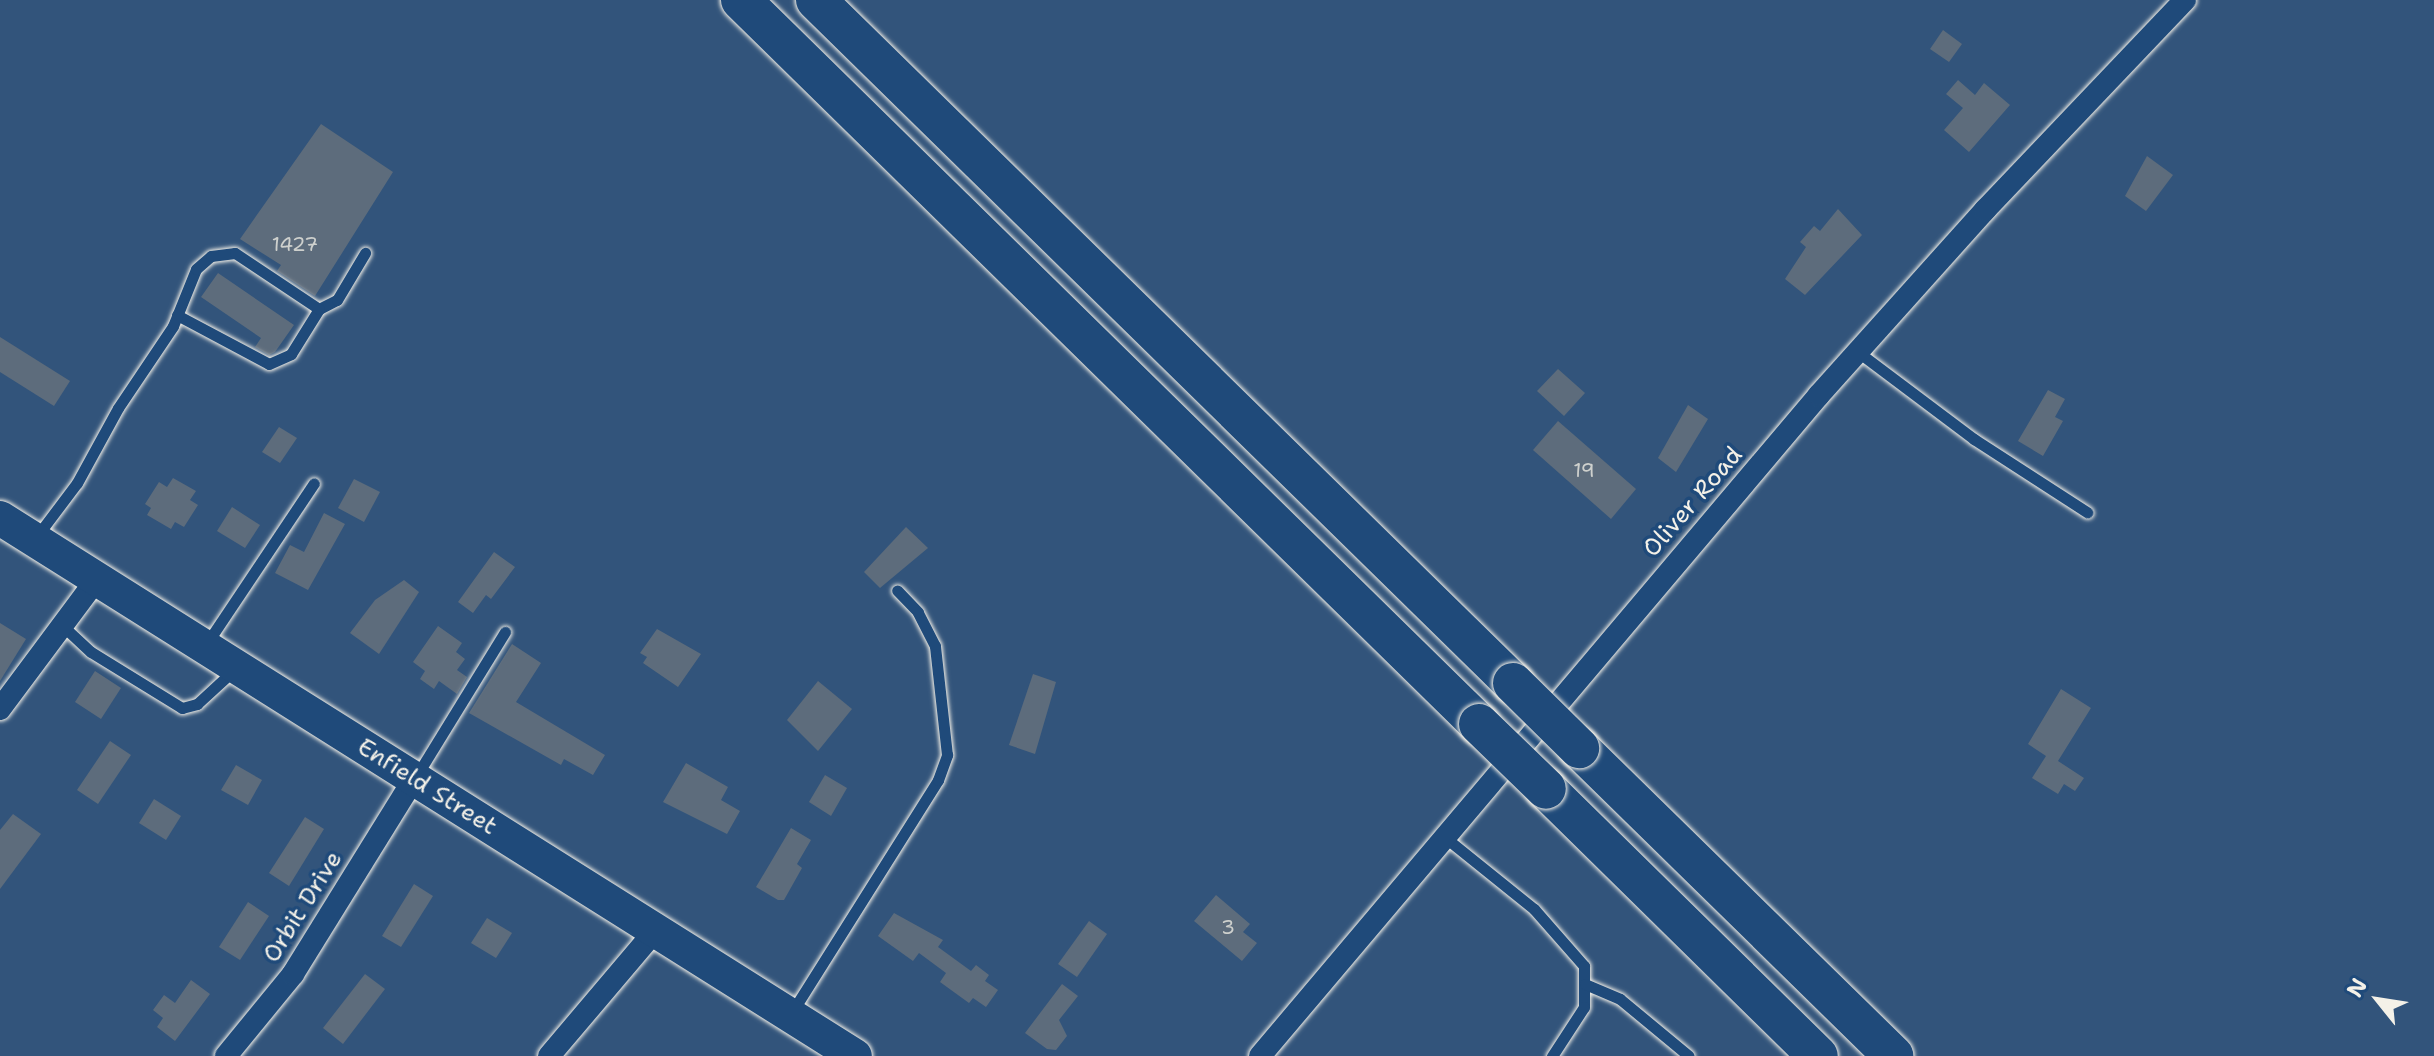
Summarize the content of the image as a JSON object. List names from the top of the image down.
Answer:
{
  "streets": {
    "main road": ["Enfield Street"],
    "street": ["Oliver Road", "Orbit Drive"]
  },
  "crossings": [
    ["Enfield Street", "Orbit Drive"]
  ],
  "house_numbers": ["1427", "19", "3"],
  "north": "top left"
}
